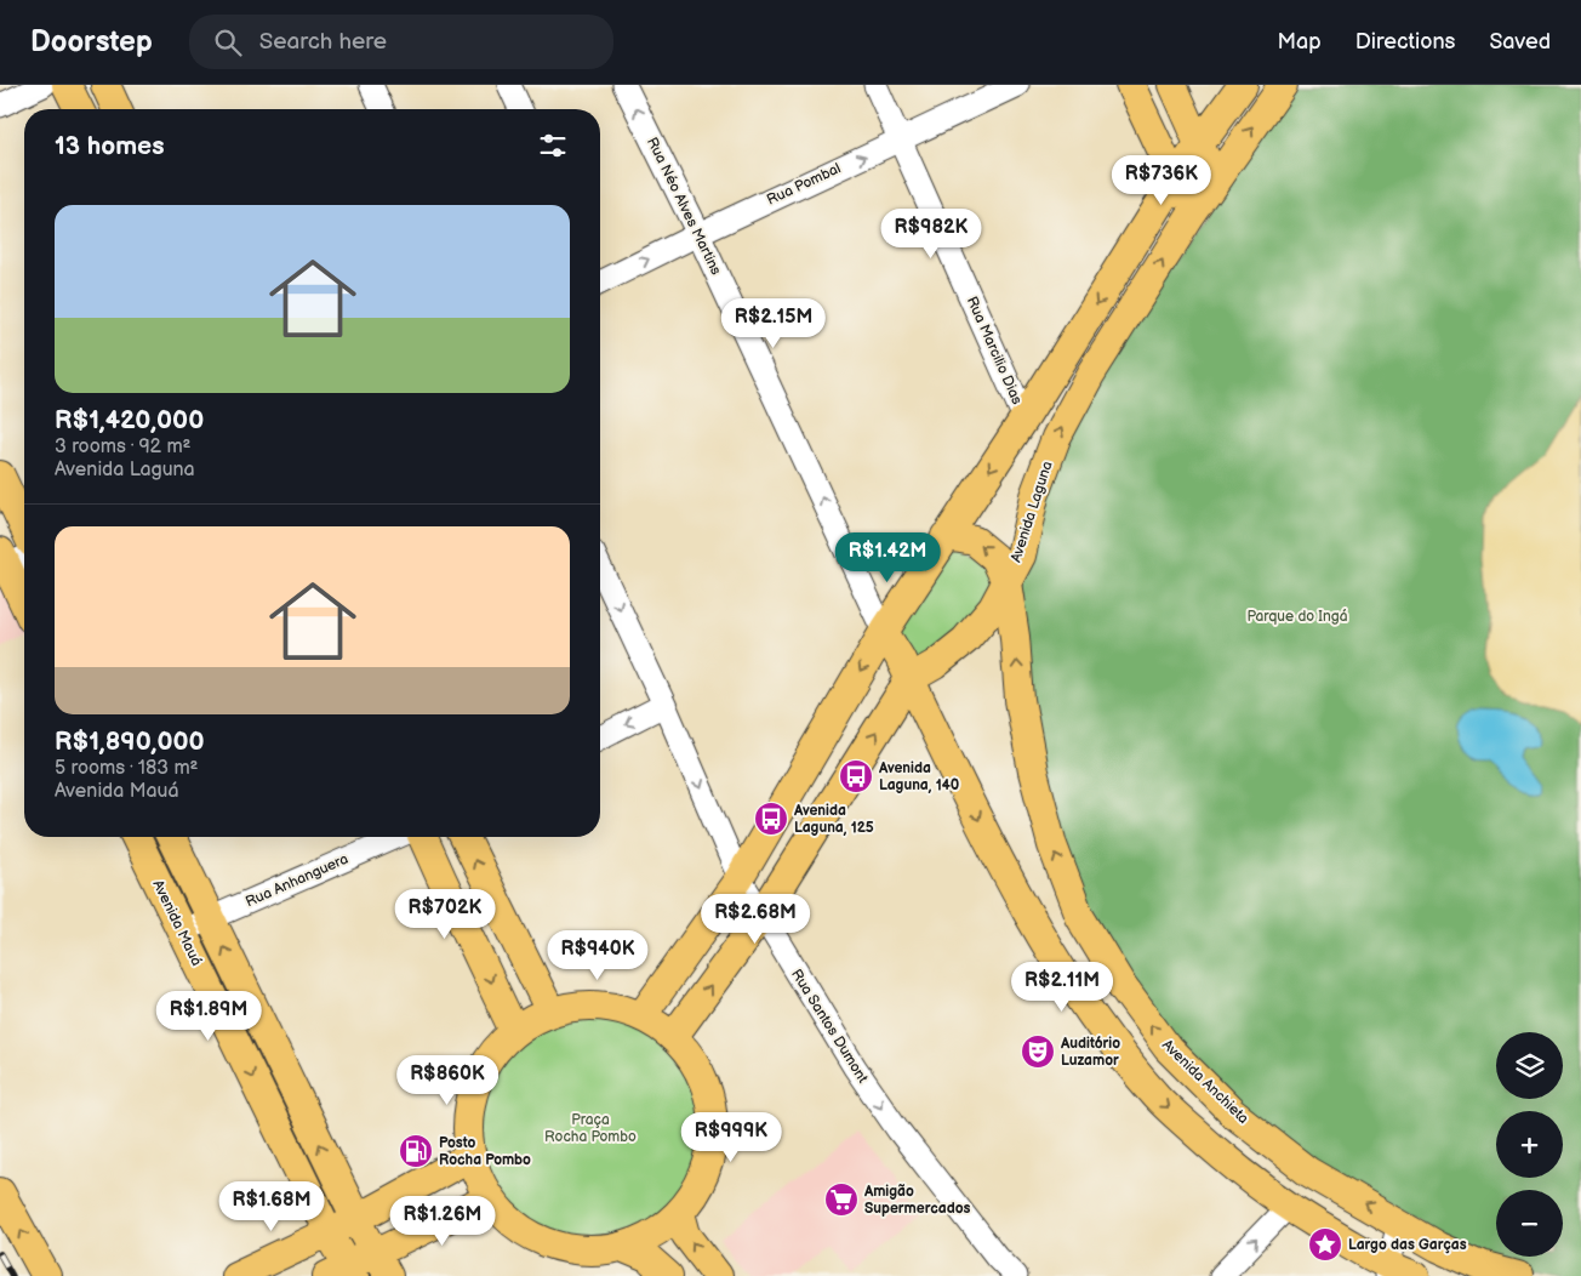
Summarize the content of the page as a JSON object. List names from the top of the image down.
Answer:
{
  "streets": {
    "main road": [
      "Rua Néo Alves Martins",
      "Avenida Laguna",
      "Avenida Mauá",
      "Avenida Anchieta"
    ],
    "street": [
      "Rua Pombal",
      "Rua Marcilio Dias",
      "Rua Anhanguera",
      "Rua Santos Dumont"
    ]
  },
  "crossings": [
    ["Rua Pombal", "Rua Néo Alves Martins"],
    ["Rua Pombal", "Rua Marcilio Dias"],
    ["Rua Néo Alves Martins", "Avenida Laguna"],
    ["Avenida Laguna", "Rua Santos Dumont"],
    ["Avenida Laguna", "Avenida Anchieta"],
    ["Rua Anhanguera", "Avenida Mauá"]
  ],
  "one_way": ["Rua Pombal", "Rua Santos Dumont", "Avenida Anchieta"],
  "parks": ["Parque do Ingá", "Praça Rocha Pombo"],
  "places": {
    "bus stop": ["Avenida Laguna, 140", "Avenida Laguna, 125"],
    "theatre": ["Auditório Luzamor"],
    "fuel station": ["Posto Rocha Pombo"],
    "supermarket": ["Amigão Supermercados"],
    "place": ["Largo das Garças"]
  },
  "page": {
    "header": "Doorstep",
    "search": "Search here",
    "nav": ["Map", "Directions", "Saved"],
    "heading": "13 homes",
    "price": [
      "R$736K",
      "R$982K",
      "R$2.15M",
      "R$1.42M",
      "R$702K",
      "R$2.68M",
      "R$940K",
      "R$2.11M",
      "R$1.89M",
      "R$860K",
      "R$999K",
      "R$1.68M",
      "R$1.26M"
    ],
    "list": [
      {
        "name": "R$1,420,000",
        "note": "3 rooms · 92 m² · Avenida Laguna"
      },
      {
        "name": "R$1,890,000",
        "note": "5 rooms · 183 m² · Avenida Mauá"
      }
    ],
    "map_buttons": ["+", "−"]
  }
}
